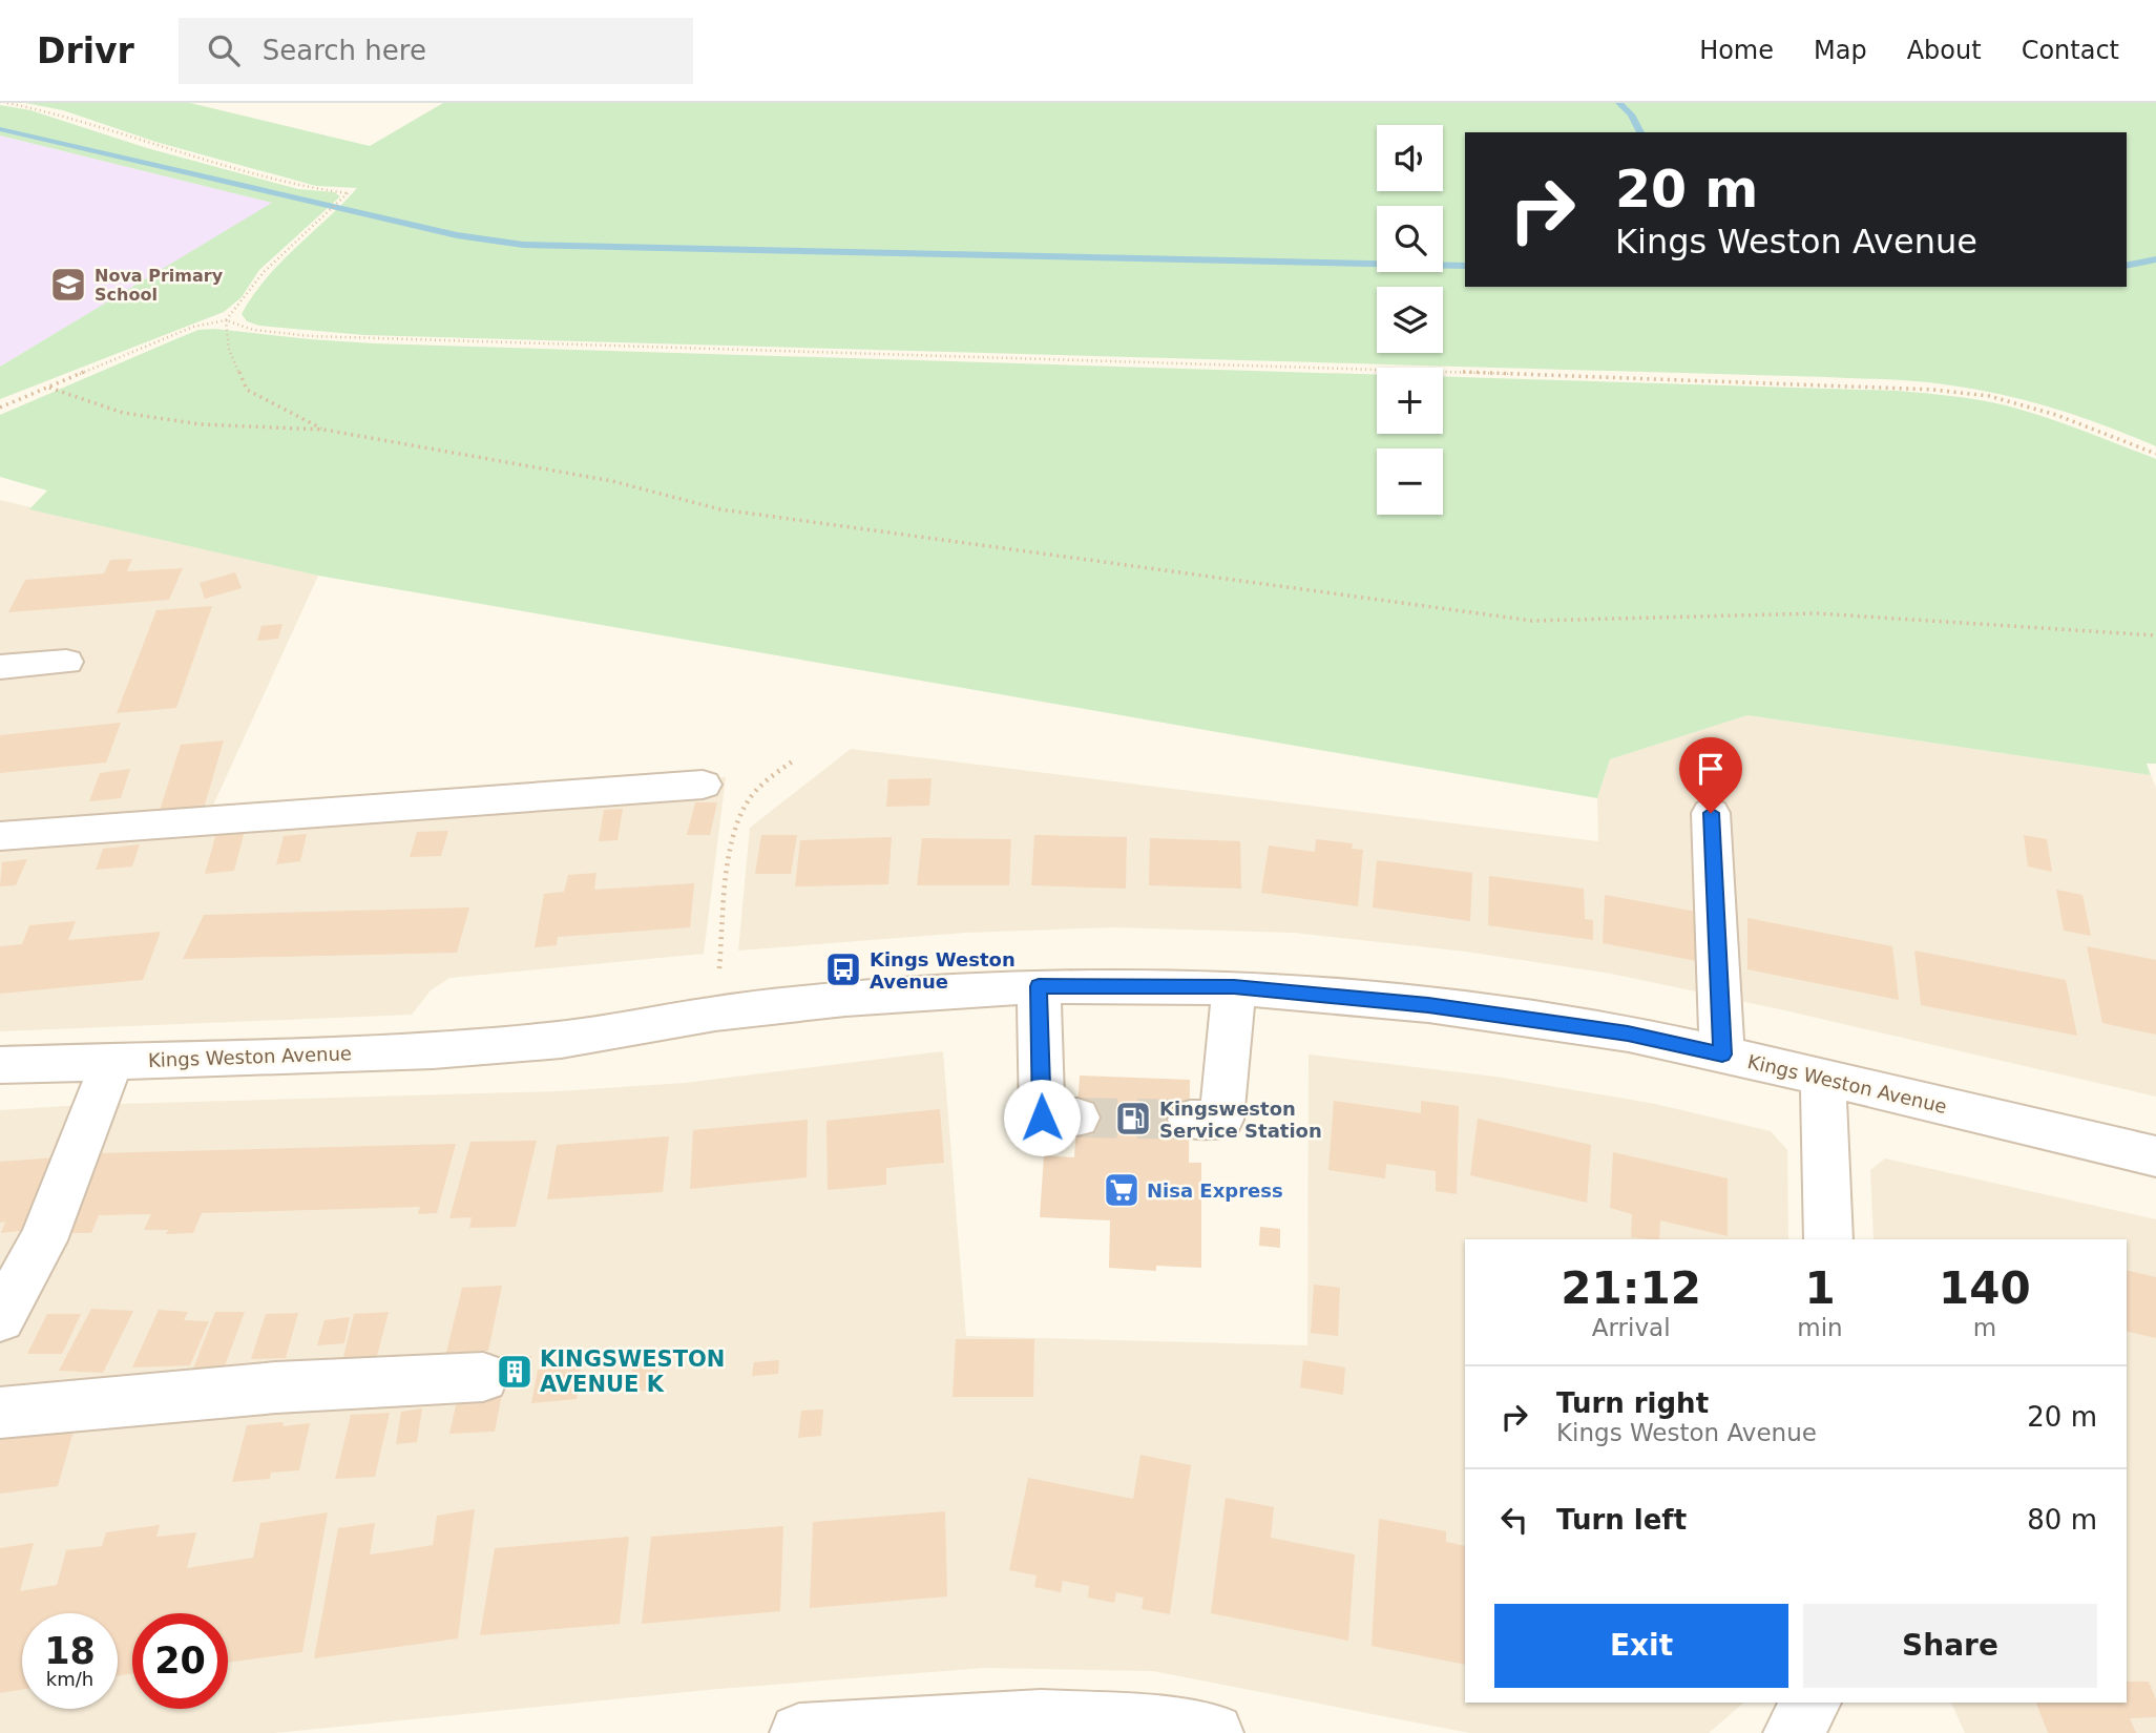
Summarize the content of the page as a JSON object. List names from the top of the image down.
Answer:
{
  "streets": {
    "street": ["Kings Weston Avenue"]
  },
  "places": {
    "school or university": ["Nova Primary School"],
    "bus stop": ["Kings Weston Avenue"],
    "fuel station": ["Kingsweston Service Station"],
    "supermarket": ["Nisa Express"],
    "building": ["KINGSWESTON AVENUE K"]
  },
  "page": {
    "header": "Drivr",
    "search": "Search here",
    "nav": [
      "Home",
      "Map",
      "About",
      "Contact"
    ],
    "map_buttons": ["+", "−"],
    "turn": ["20 m", "Kings Weston Avenue"],
    "eta": [
      "21:12",
      "Arrival",
      "1",
      "min",
      "140",
      "m"
    ],
    "list": [
      {
        "name": "Turn right",
        "note": "Kings Weston Avenue",
        "value": "20 m"
      },
      {
        "name": "Turn left",
        "value": "80 m"
      }
    ],
    "buttons": ["Exit", "Share"],
    "speed": "18 km/h",
    "limit": "20"
  }
}
